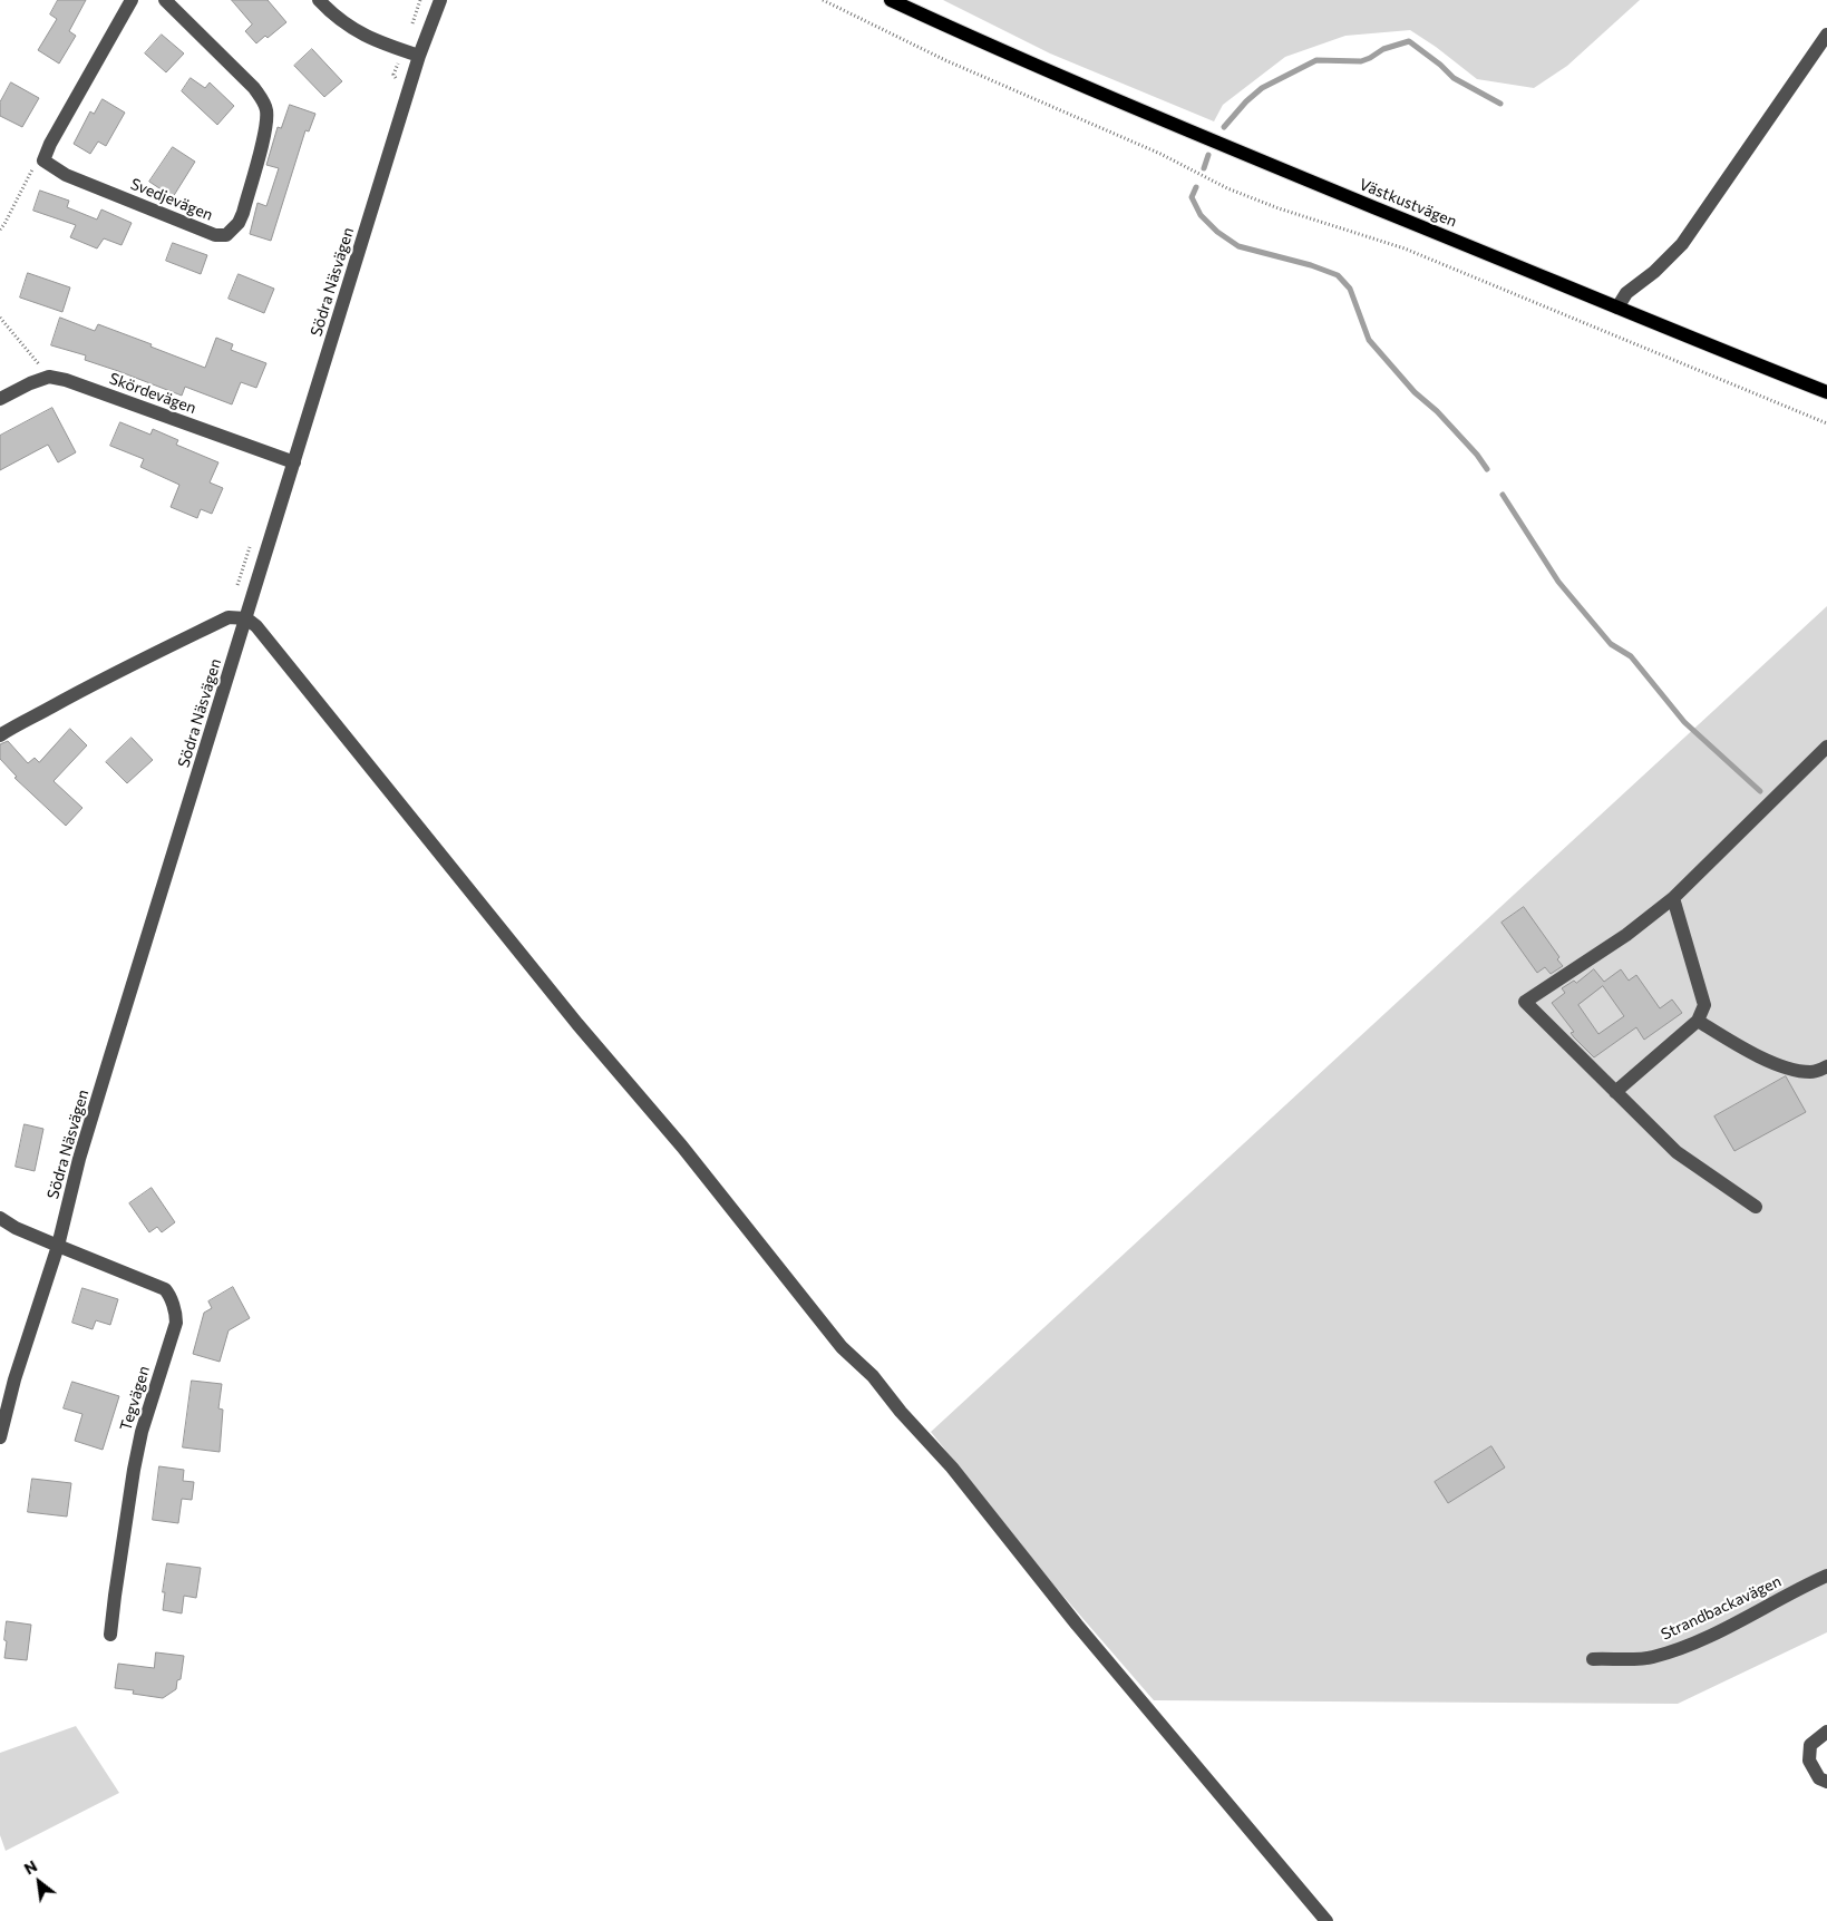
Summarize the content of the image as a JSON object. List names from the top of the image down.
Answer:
{
  "streets": {
    "main road": ["Västkustvägen"],
    "street": [
      "Svedjevägen",
      "Södra Näsvägen",
      "Skördevägen",
      "Tegvägen",
      "Strandbackavägen"
    ]
  },
  "crossings": [
    ["Södra Näsvägen", "Skördevägen"],
    ["Södra Näsvägen", "Tegvägen"]
  ],
  "north": "top left"
}
